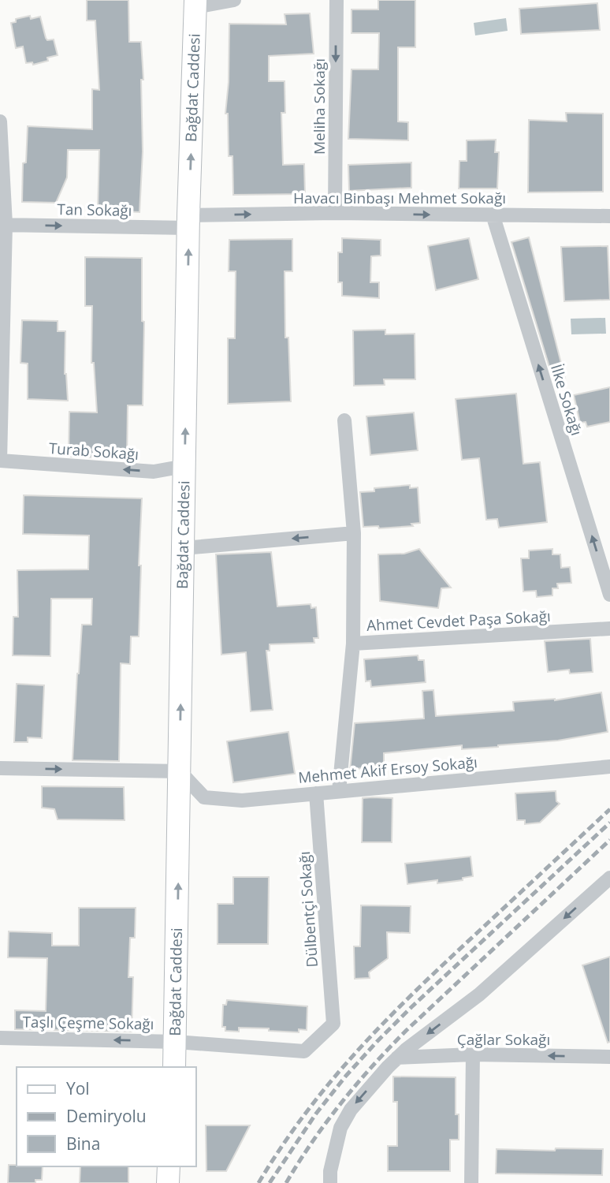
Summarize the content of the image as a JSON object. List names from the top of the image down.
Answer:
{
  "streets": {
    "main road": ["Bağdat Caddesi"],
    "street": [
      "Meliha Sokağı",
      "Havacı Binbaşı Mehmet Sokağı",
      "Tan Sokağı",
      "İlke Sokağı",
      "Turab Sokağı",
      "Ahmet Cevdet Paşa Sokağı",
      "Mehmet Akif Ersoy Sokağı",
      "Dülbentçi Sokağı",
      "Taşlı Çeşme Sokağı",
      "Çağlar Sokağı"
    ]
  },
  "crossings": [
    ["Bağdat Caddesi", "Havacı Binbaşı Mehmet Sokağı"],
    ["Bağdat Caddesi", "Tan Sokağı"],
    ["Bağdat Caddesi", "Turab Sokağı"],
    ["Bağdat Caddesi", "Mehmet Akif Ersoy Sokağı"],
    ["Bağdat Caddesi", "Taşlı Çeşme Sokağı"],
    ["Meliha Sokağı", "Havacı Binbaşı Mehmet Sokağı"],
    ["Havacı Binbaşı Mehmet Sokağı", "Tan Sokağı"],
    ["Havacı Binbaşı Mehmet Sokağı", "İlke Sokağı"],
    ["Mehmet Akif Ersoy Sokağı", "Dülbentçi Sokağı"],
    ["Dülbentçi Sokağı", "Taşlı Çeşme Sokağı"]
  ],
  "one_way": [
    "Bağdat Caddesi",
    "Meliha Sokağı",
    "Havacı Binbaşı Mehmet Sokağı",
    "Tan Sokağı",
    "İlke Sokağı",
    "Turab Sokağı",
    "Taşlı Çeşme Sokağı",
    "Çağlar Sokağı"
  ],
  "legend": ["Yol", "Demiryolu", "Bina"]
}
